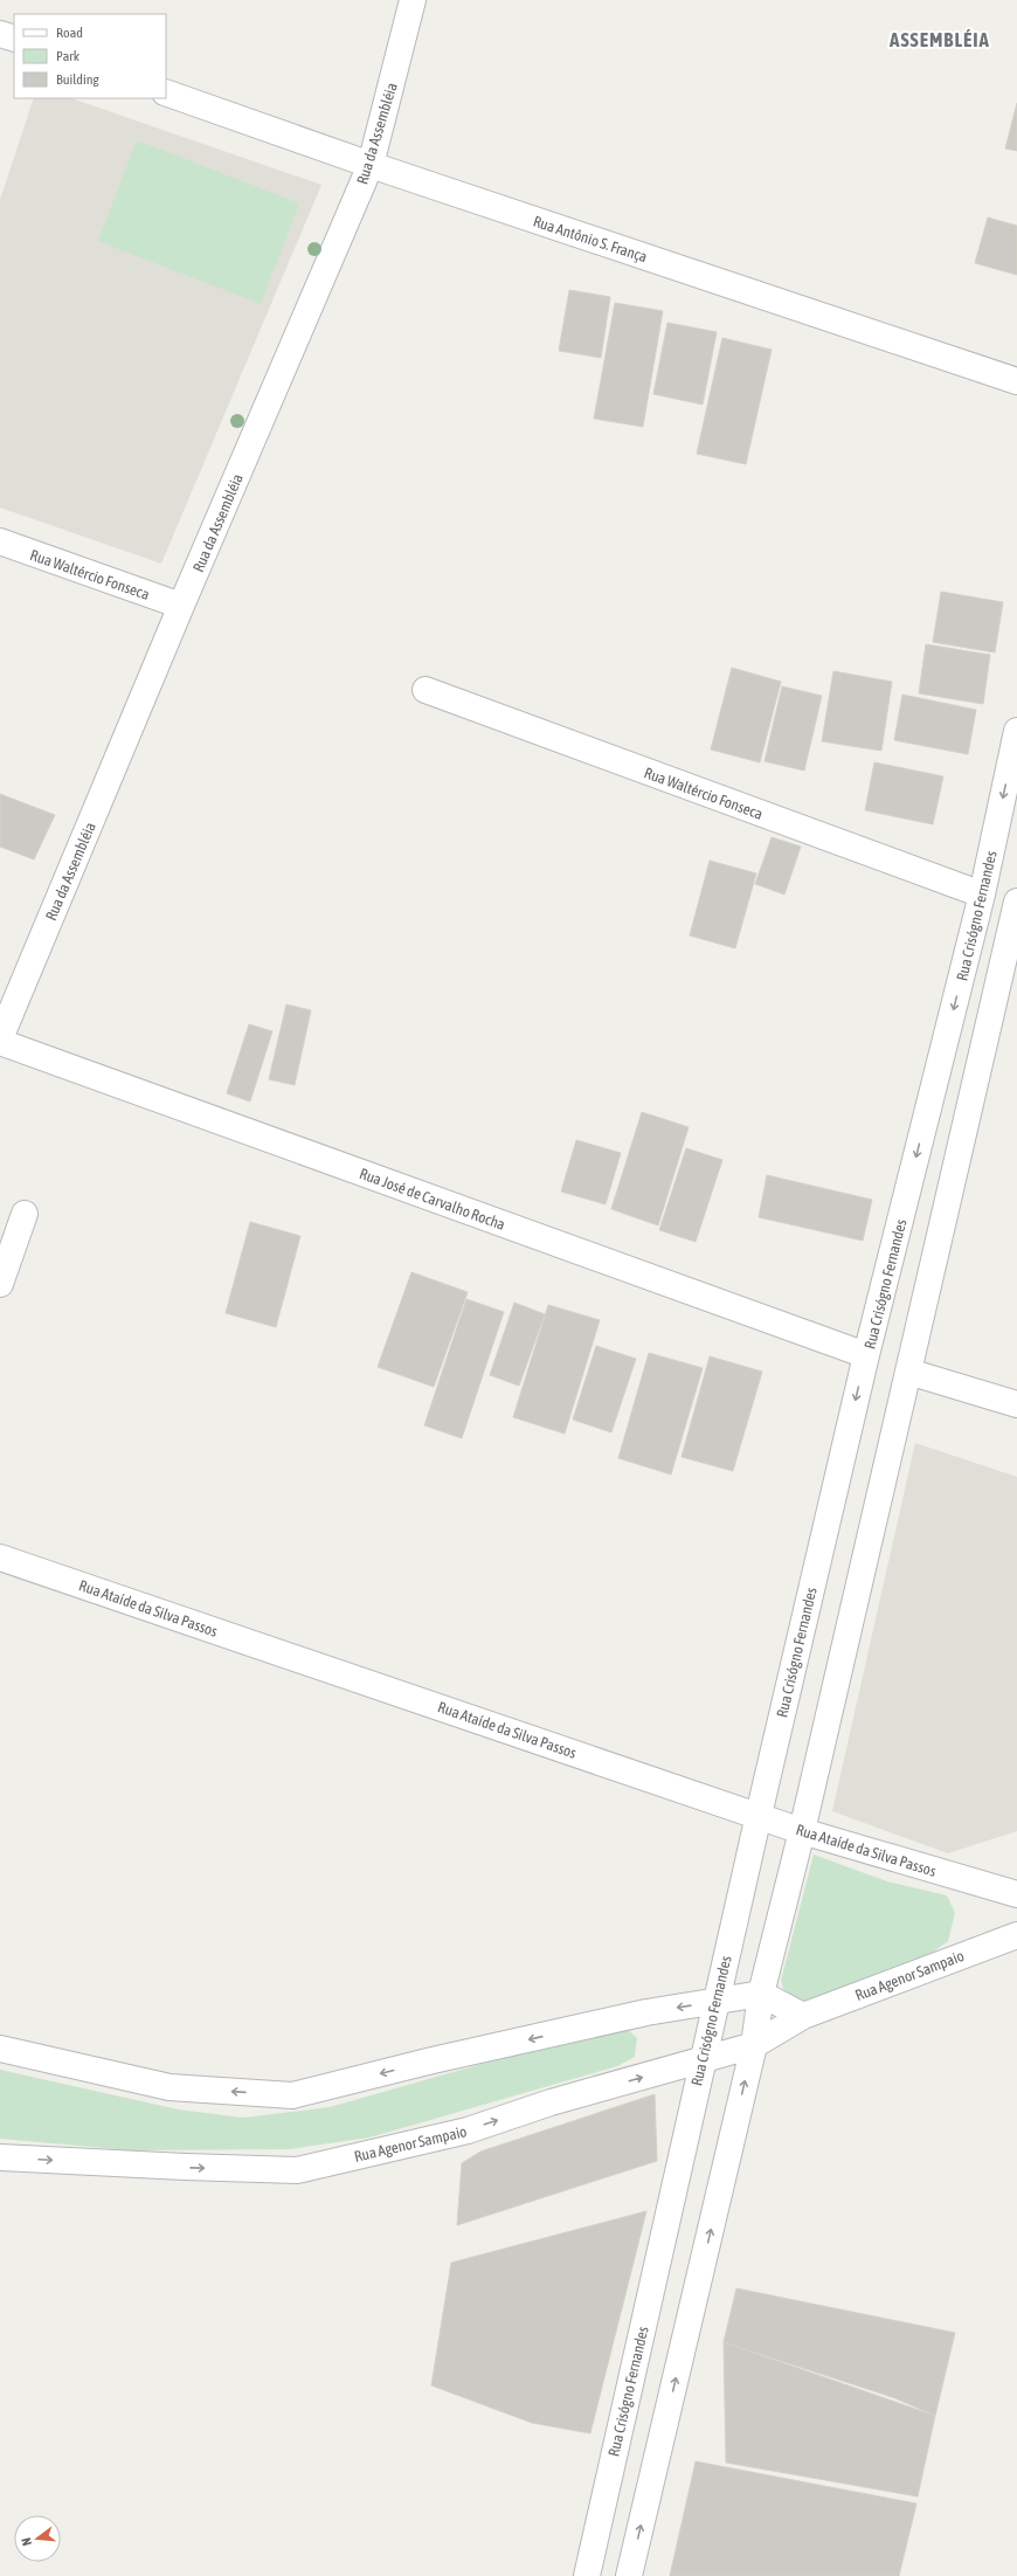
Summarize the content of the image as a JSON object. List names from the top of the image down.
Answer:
{
  "streets": {
    "street": [
      "Rua da Assembléia",
      "Rua Antônio S. França",
      "Rua Waltércio Fonseca",
      "Rua Crisógno Fernandes",
      "Rua José de Carvalho Rocha",
      "Rua Ataíde da Silva Passos",
      "Rua Agenor Sampaio"
    ]
  },
  "crossings": [
    ["Rua da Assembléia", "Rua Antônio S. França"],
    ["Rua da Assembléia", "Rua Waltércio Fonseca"],
    ["Rua Waltércio Fonseca", "Rua Crisógno Fernandes"],
    ["Rua Crisógno Fernandes", "Rua José de Carvalho Rocha"],
    ["Rua Crisógno Fernandes", "Rua Ataíde da Silva Passos"],
    ["Rua Crisógno Fernandes", "Rua Agenor Sampaio"]
  ],
  "districts": ["ASSEMBLÉIA"],
  "legend": ["Road", "Park", "Building"],
  "north": "left"
}
